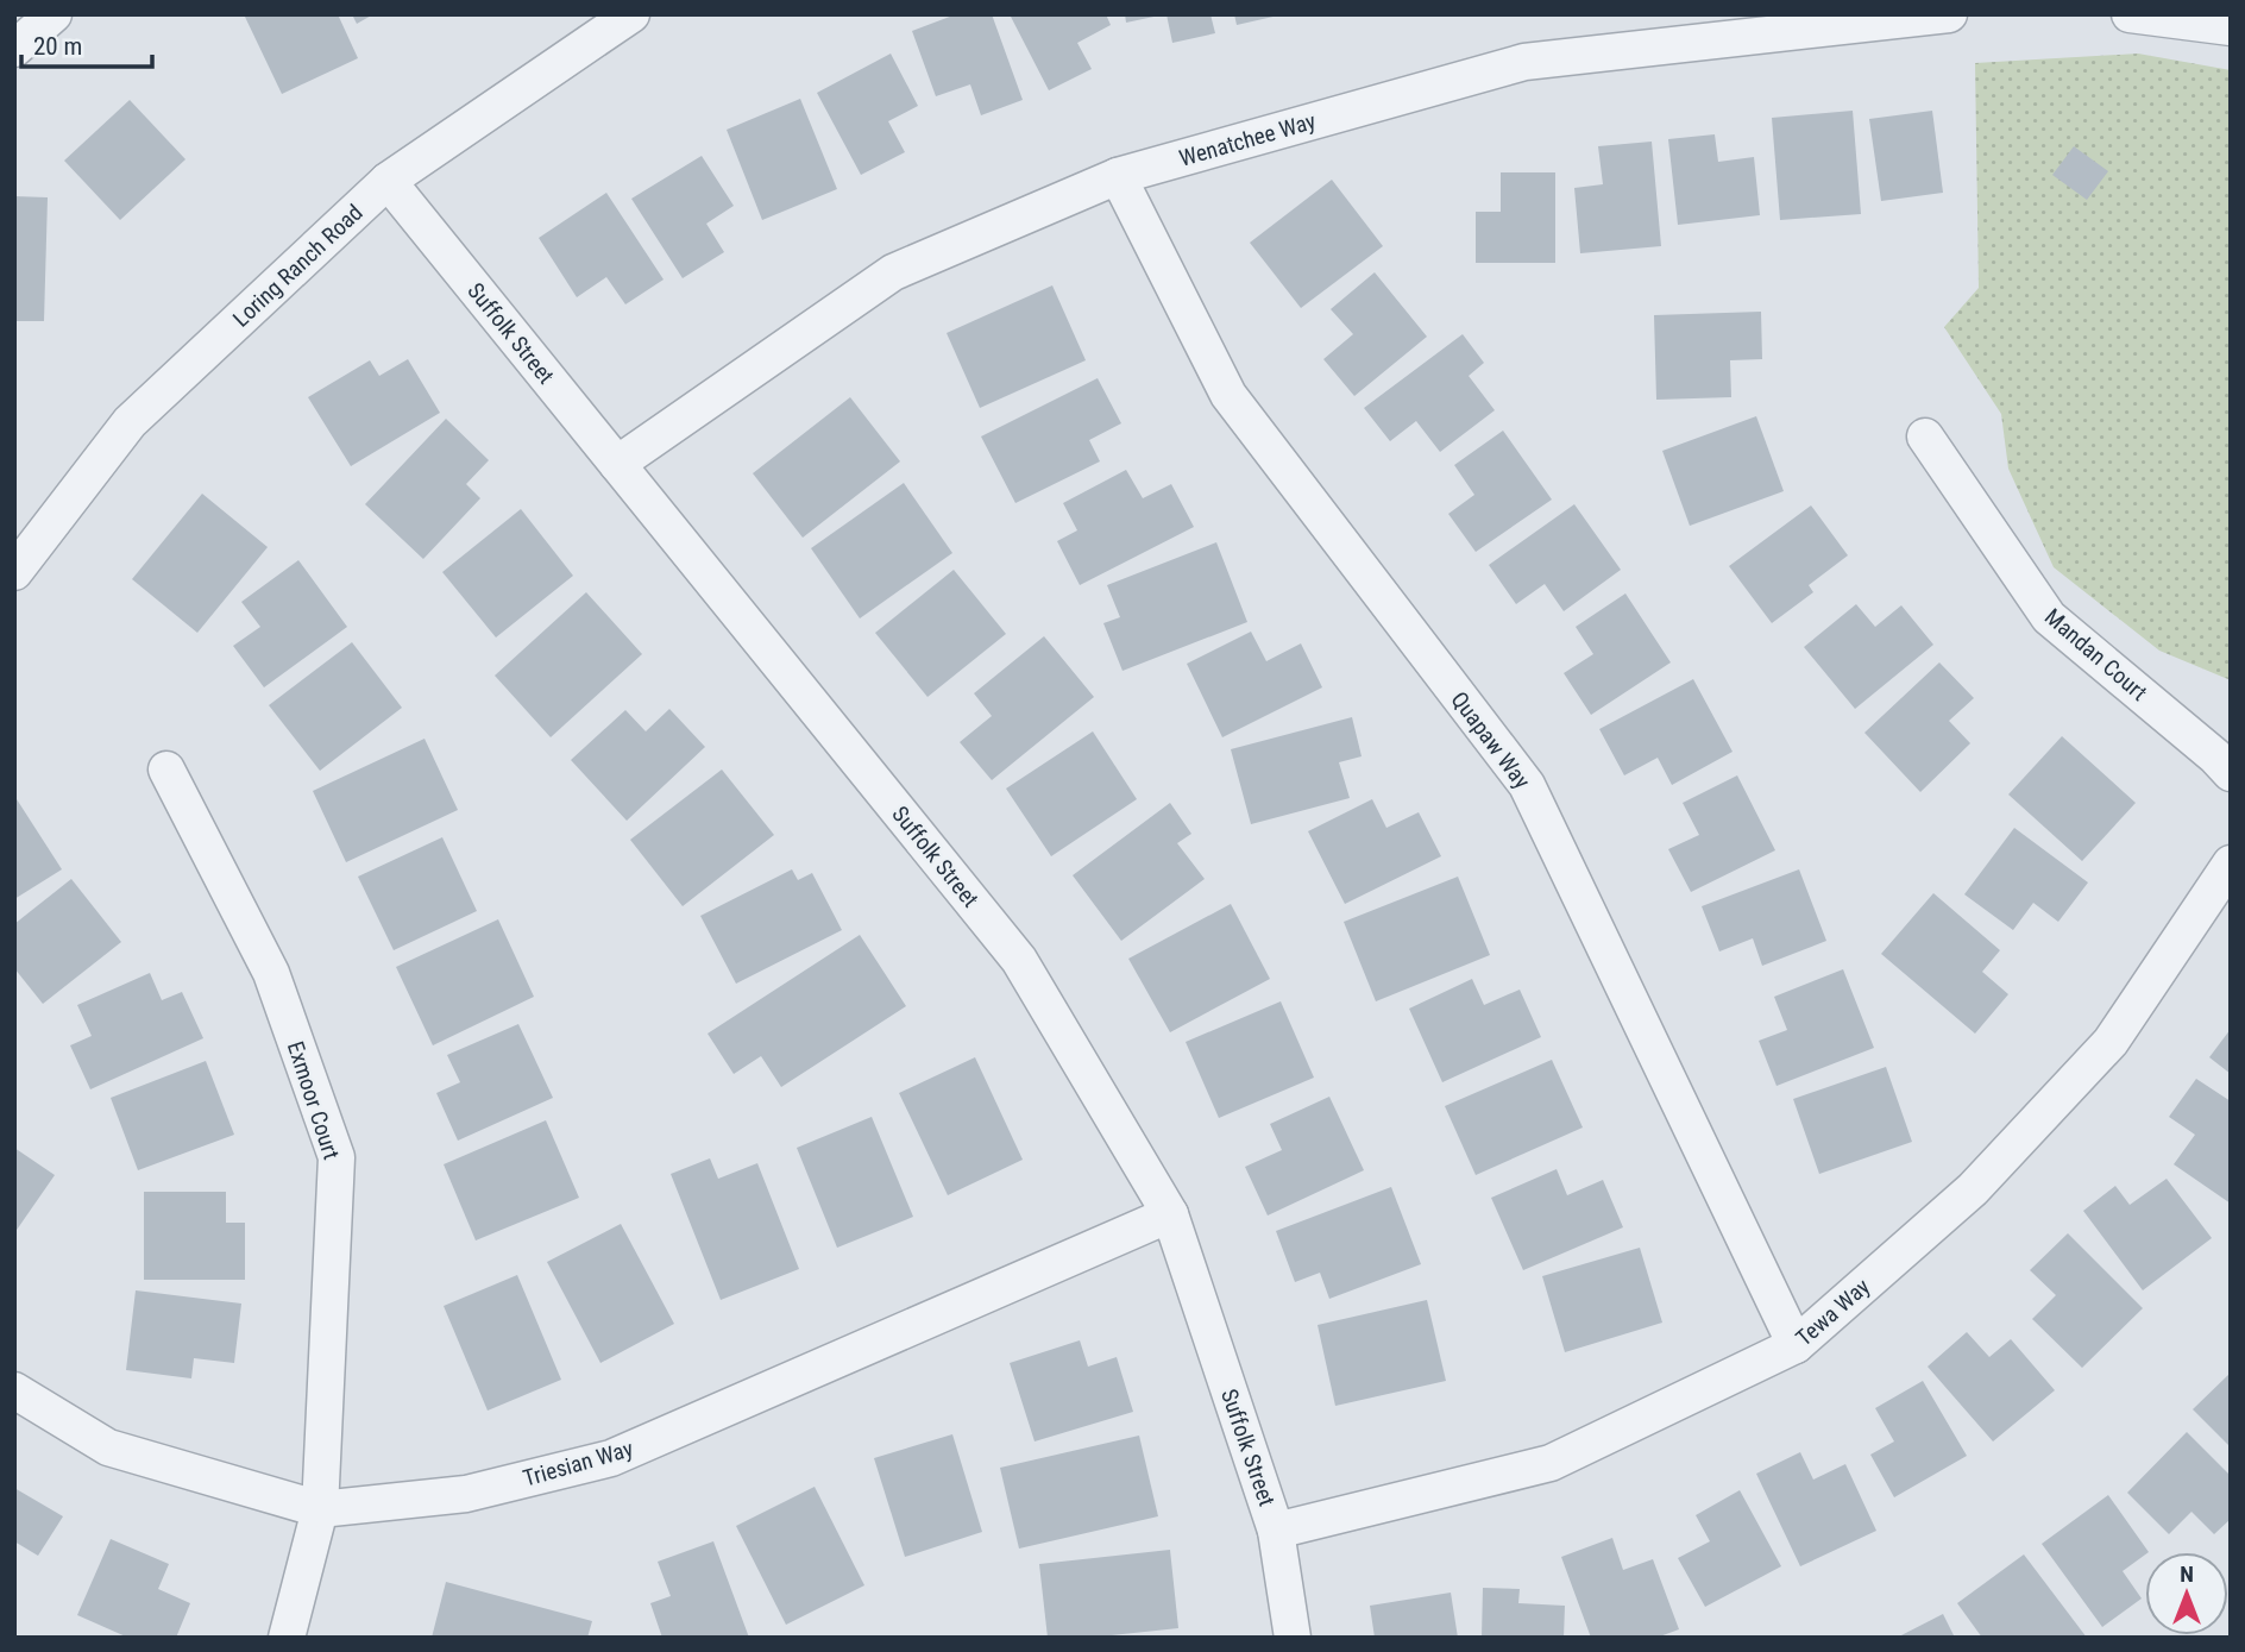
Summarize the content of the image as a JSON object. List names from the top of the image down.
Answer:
{
  "streets": {
    "street": [
      "Wenatchee Way",
      "Loring Ranch Road",
      "Suffolk Street",
      "Mandan Court",
      "Quapaw Way",
      "Exmoor Court",
      "Tewa Way",
      "Triesian Way"
    ]
  },
  "crossings": [
    ["Wenatchee Way", "Suffolk Street"],
    ["Wenatchee Way", "Quapaw Way"],
    ["Loring Ranch Road", "Suffolk Street"],
    ["Suffolk Street", "Tewa Way"],
    ["Suffolk Street", "Triesian Way"],
    ["Quapaw Way", "Tewa Way"],
    ["Exmoor Court", "Triesian Way"]
  ],
  "scale_bar": "20 m",
  "north": "top"
}
